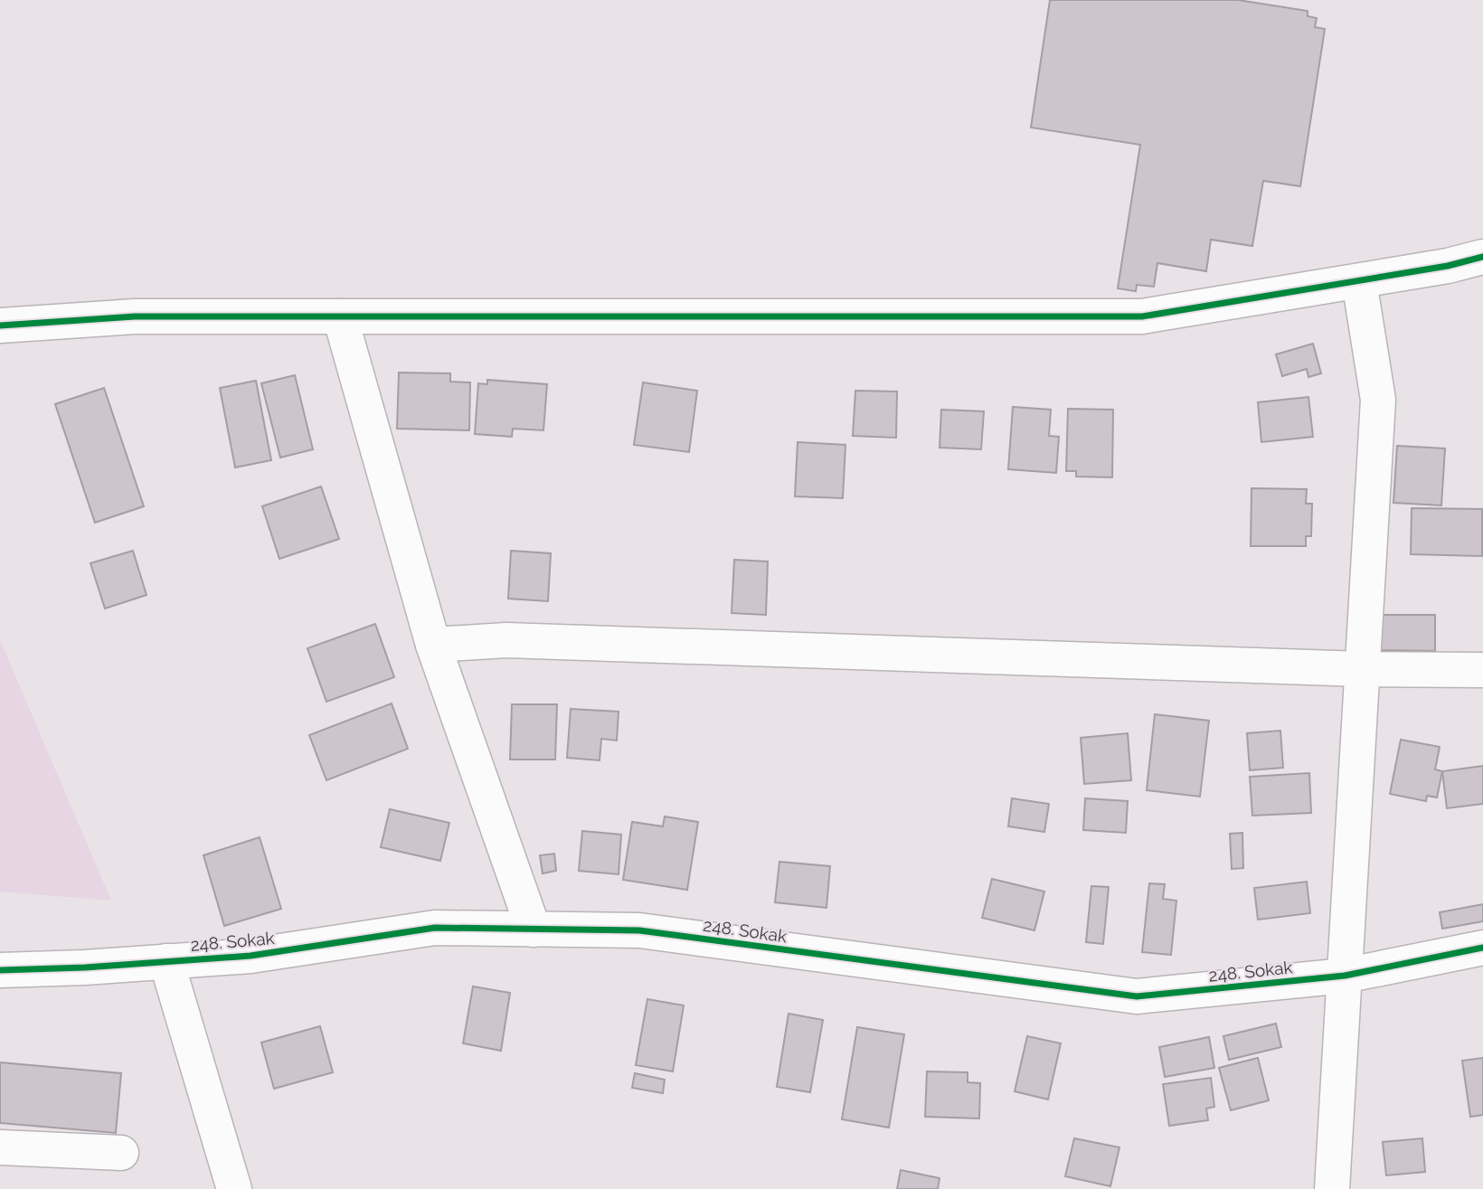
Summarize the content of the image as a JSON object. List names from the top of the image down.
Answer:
{
  "streets": {
    "street": ["248. Sokak"]
  }
}
